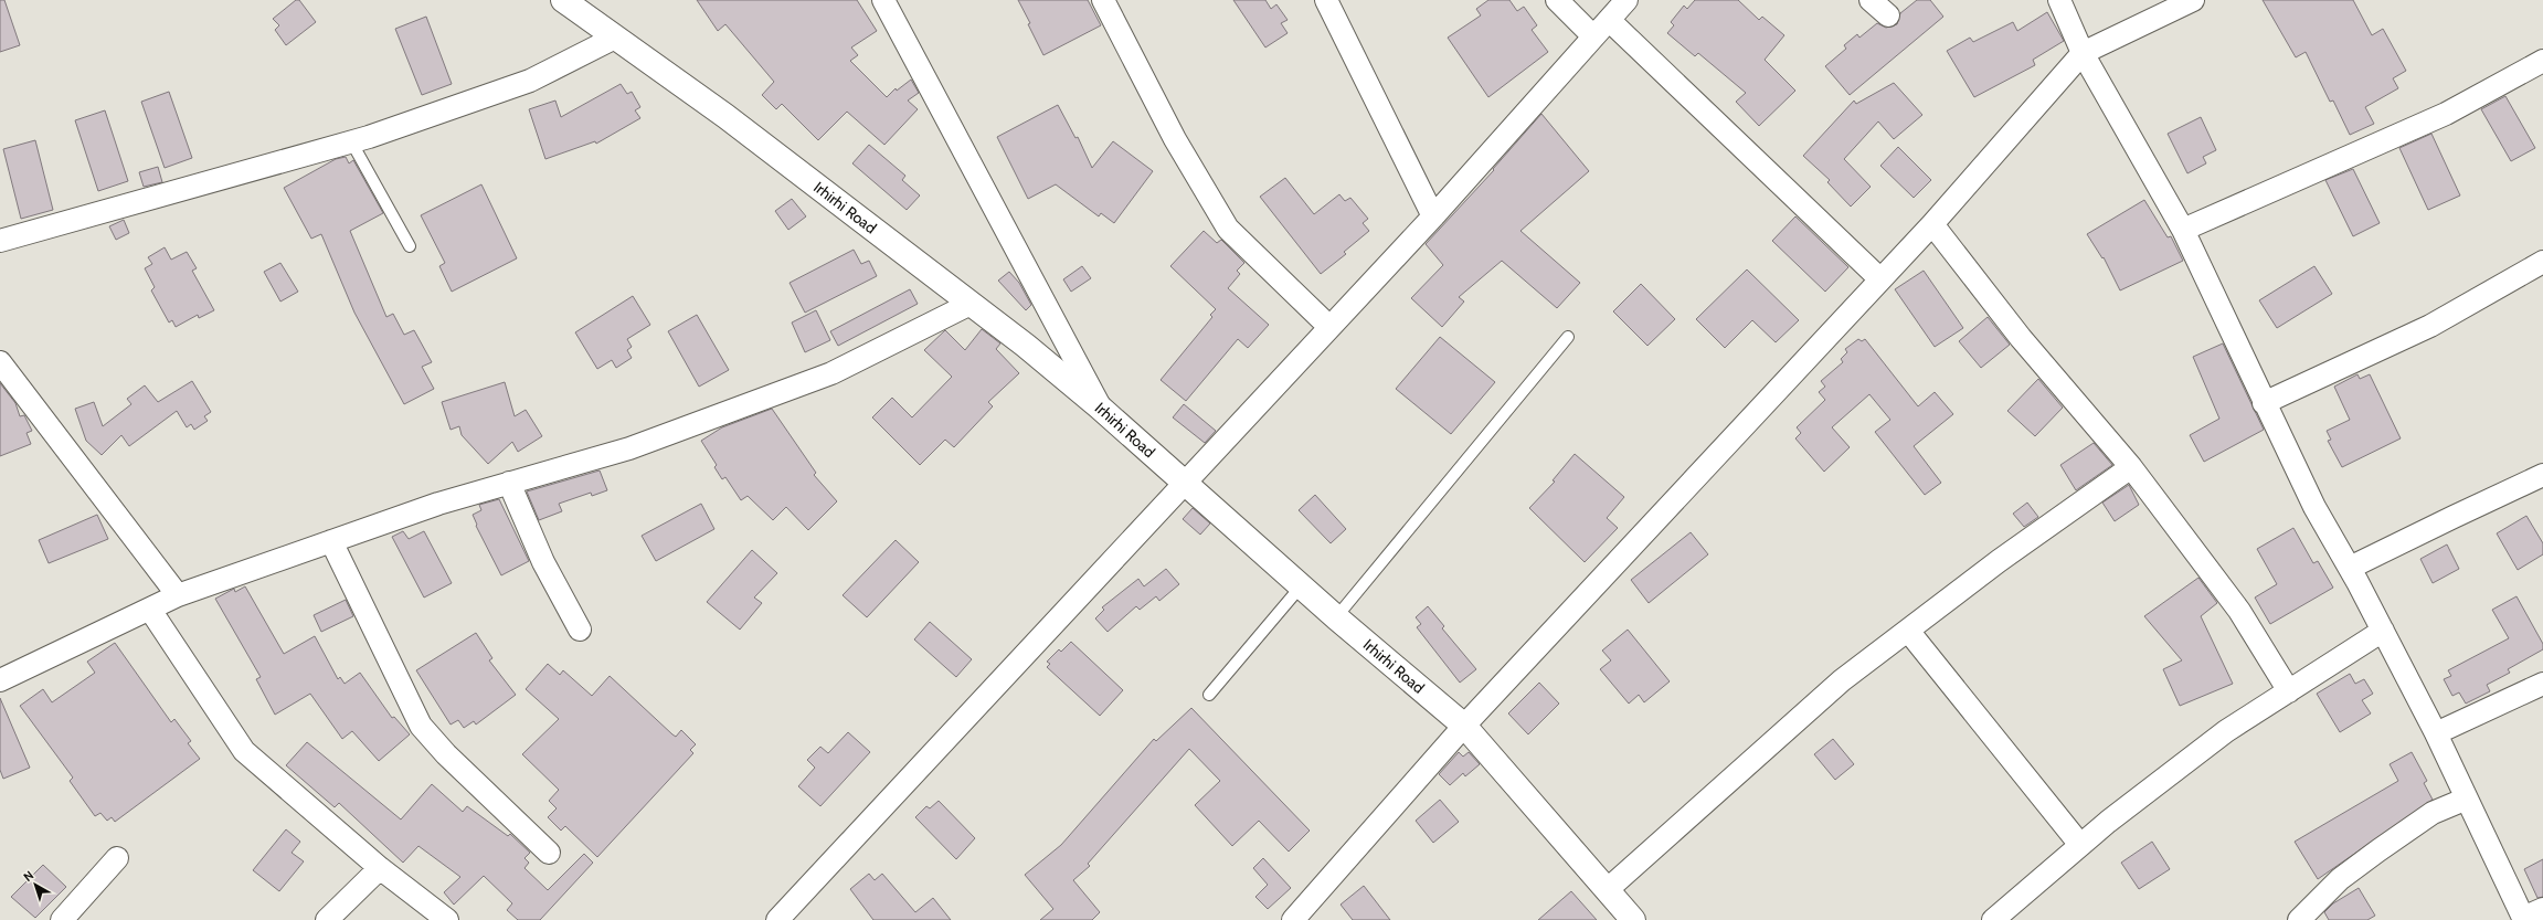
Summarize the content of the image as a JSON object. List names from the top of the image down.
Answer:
{
  "streets": {
    "street": ["Irhirhi Road"]
  },
  "north": "top left"
}
